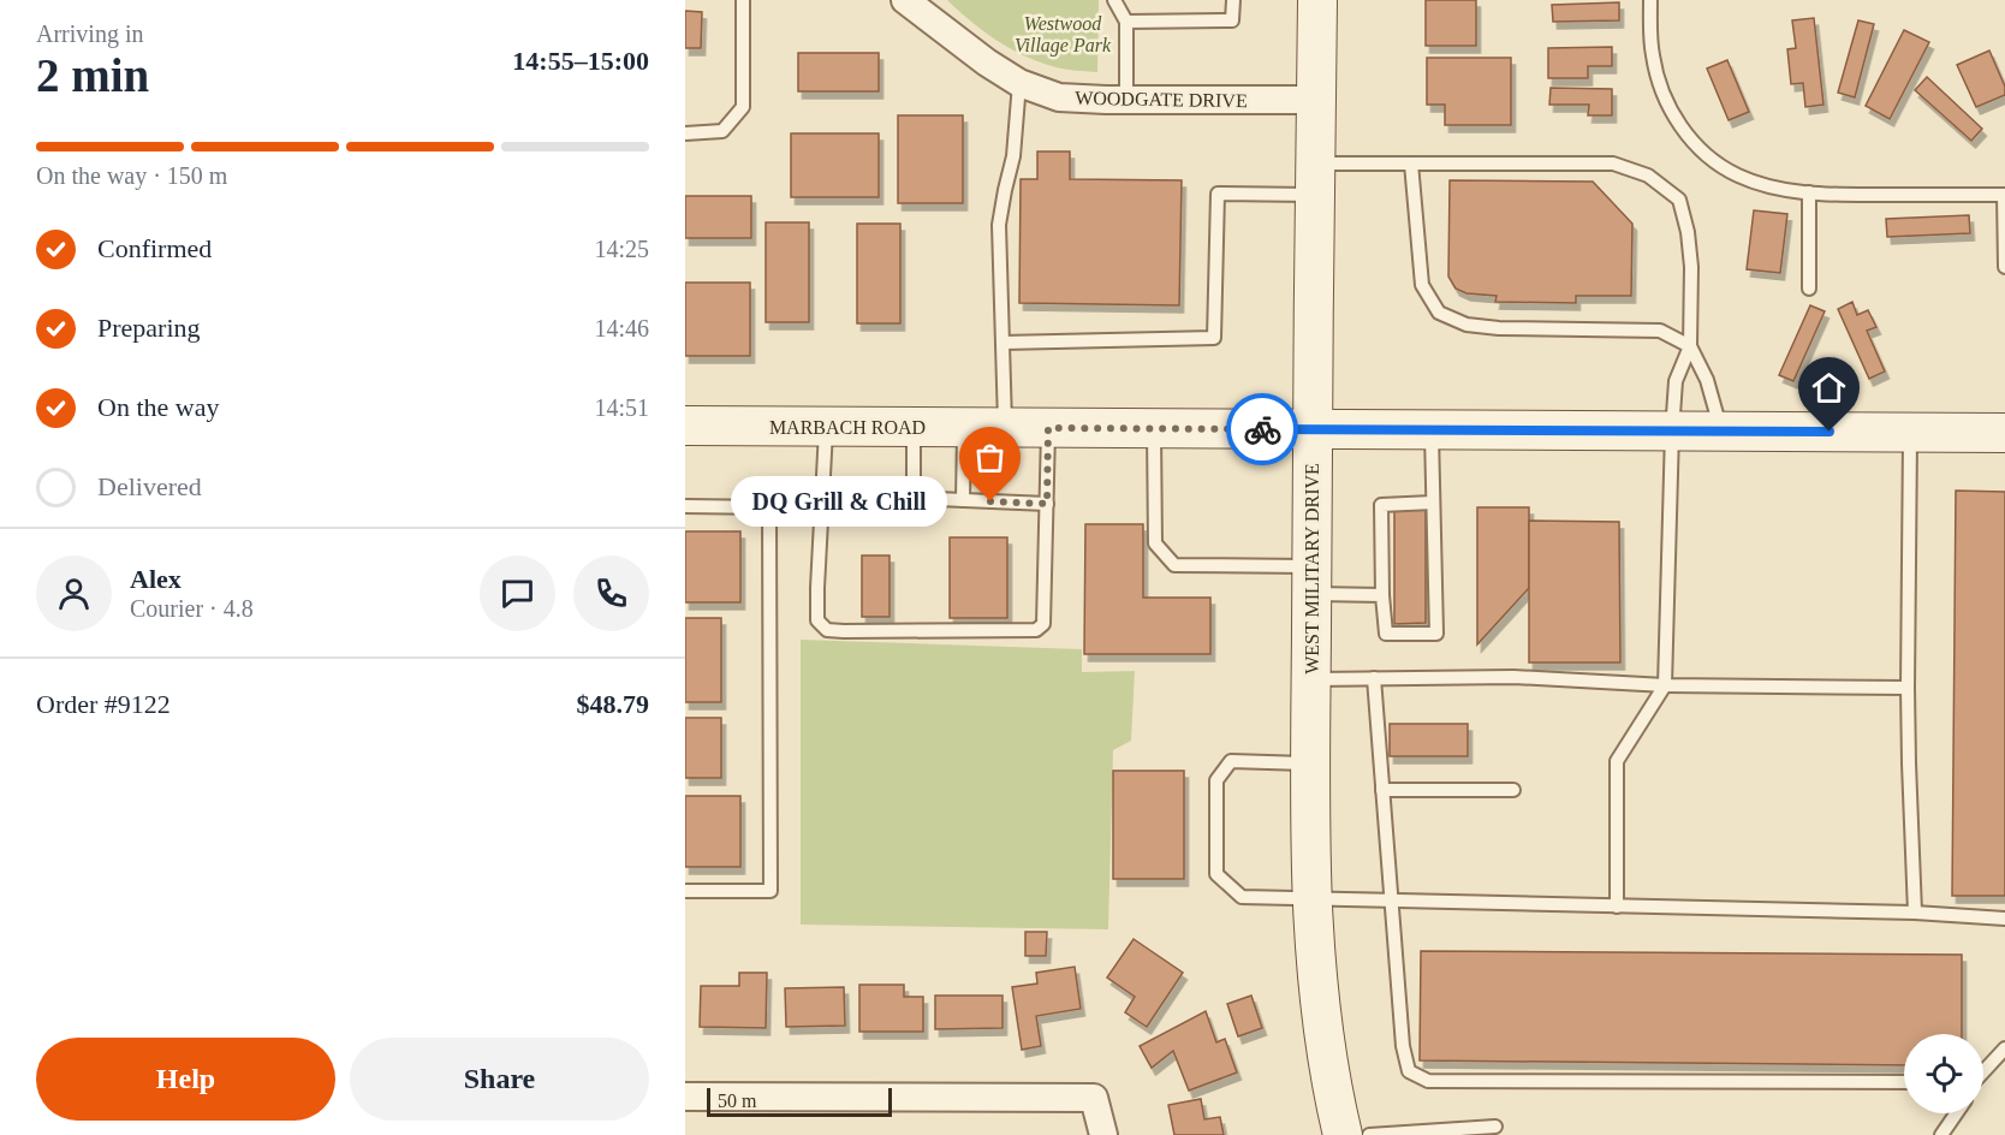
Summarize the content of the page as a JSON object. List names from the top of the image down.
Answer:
{
  "streets": {
    "main road": ["MARBACH ROAD", "WEST MILITARY DRIVE"],
    "street": ["WOODGATE DRIVE"]
  },
  "crossings": [
    ["WOODGATE DRIVE", "WEST MILITARY DRIVE"],
    ["MARBACH ROAD", "WEST MILITARY DRIVE"]
  ],
  "parks": ["Westwood Village Park"],
  "places": ["DQ Grill & Chill"],
  "scale_bar": "50 m",
  "page": {
    "heading": ["2 min", "Arriving in", "14:55–15:00"],
    "panel": [
      "Alex",
      "Courier · 4.8",
      "Order #9122",
      "$48.79"
    ],
    "bar": "On the way · 150 m",
    "list": [
      ["Confirmed", "14:25"],
      ["Preparing", "14:46"],
      ["On the way", "14:51"],
      "Delivered"
    ],
    "bubble": "DQ Grill & Chill",
    "buttons": ["Help", "Share"],
    "scale": "50 m"
  }
}
